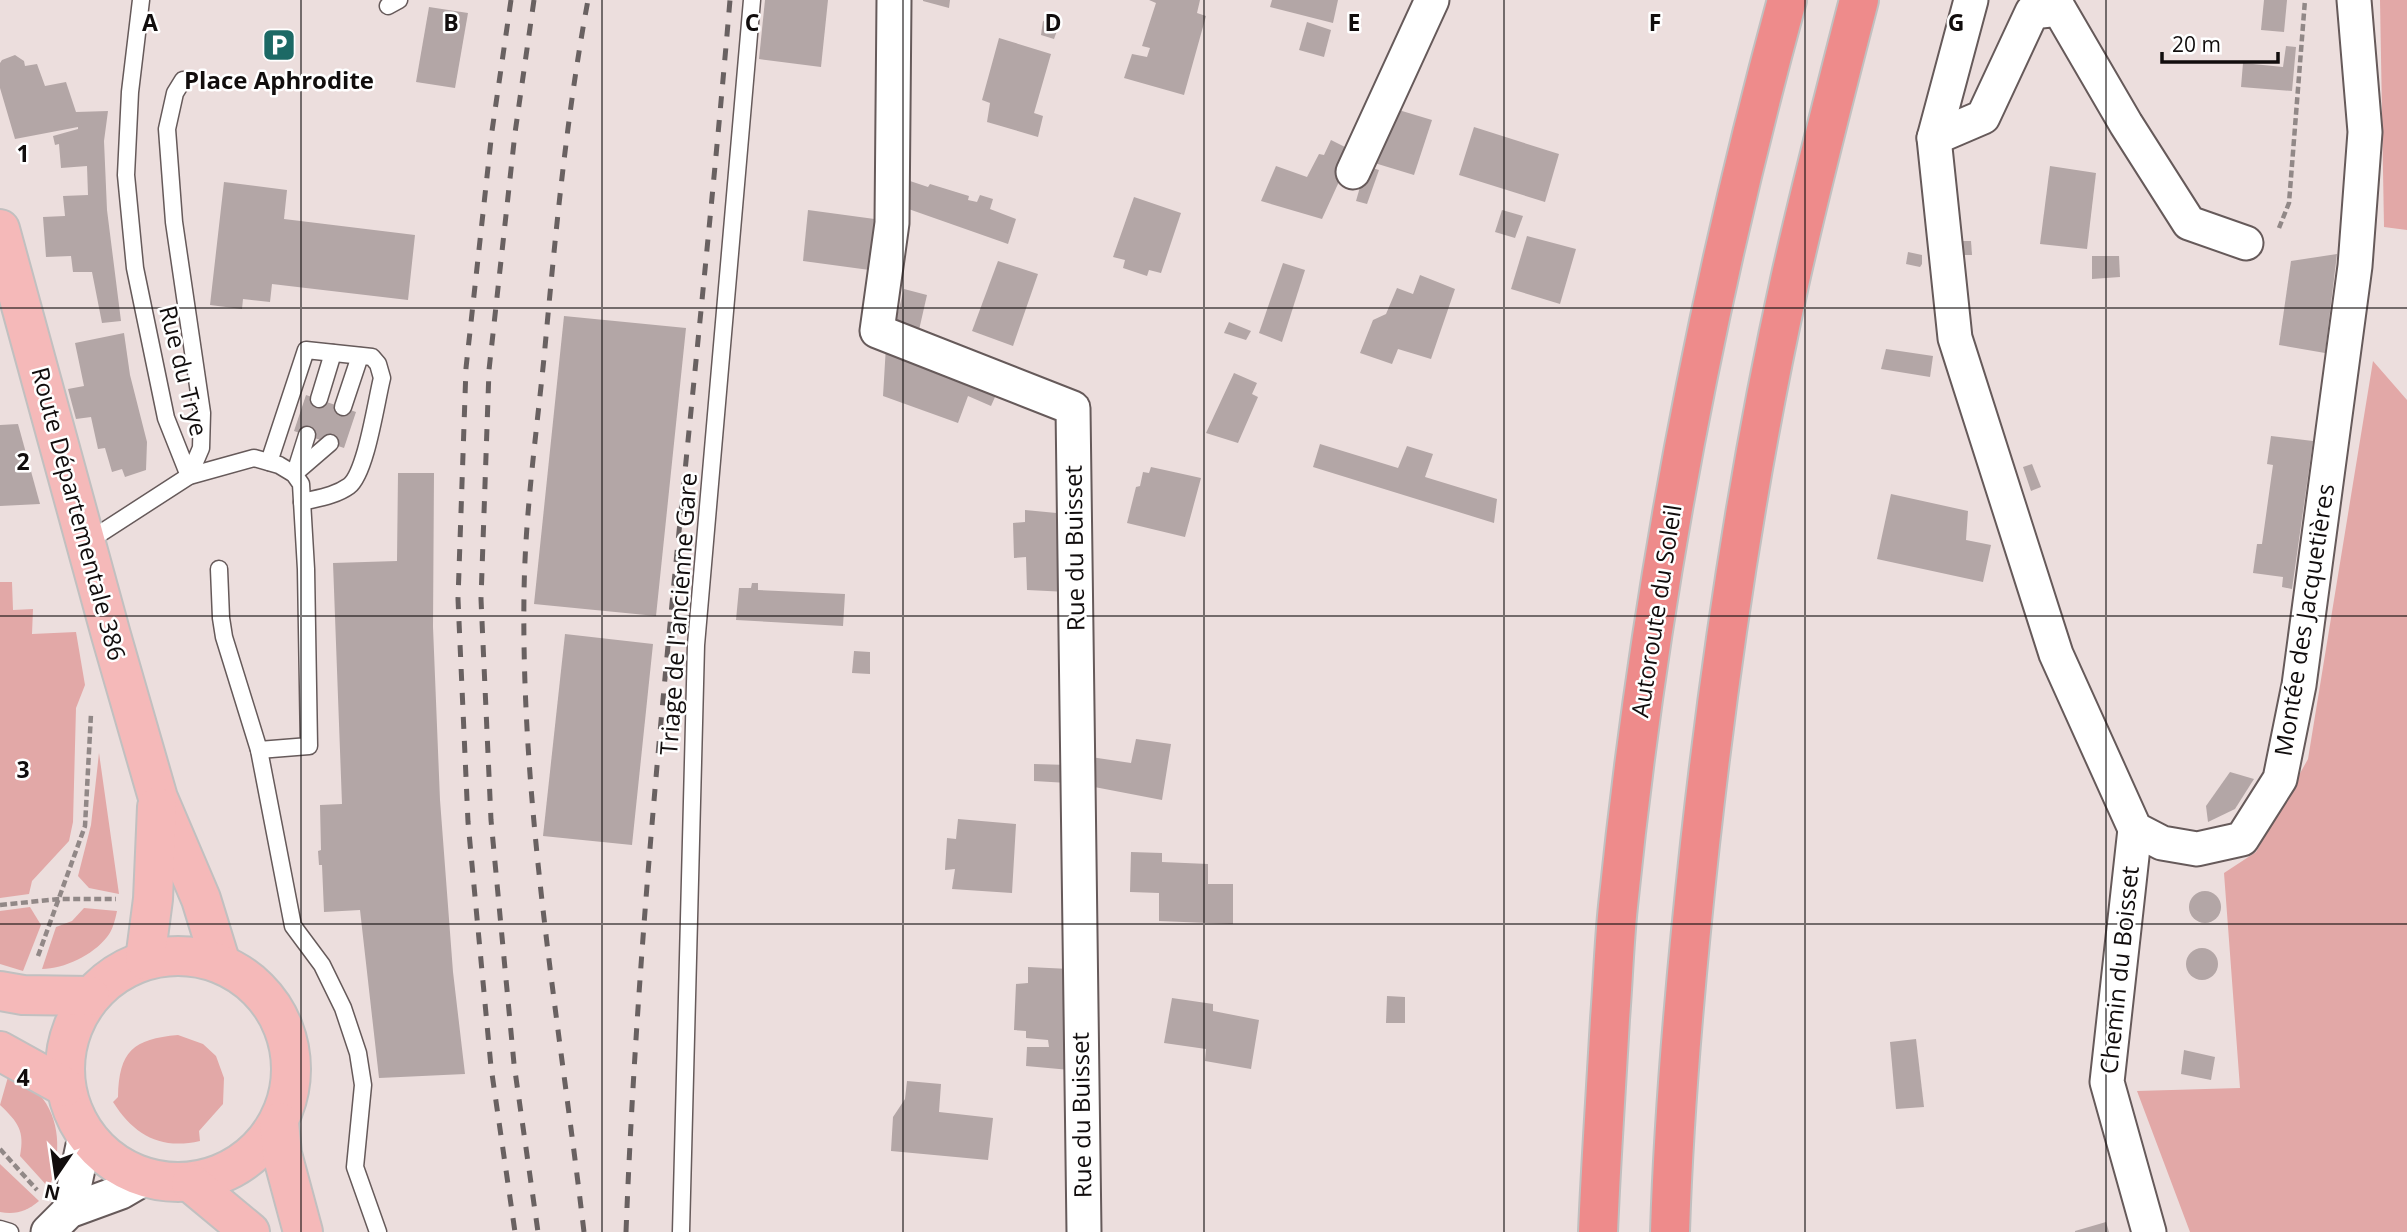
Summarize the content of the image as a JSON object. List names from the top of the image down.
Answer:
{
  "streets": {
    "highway": ["Autoroute du Soleil"],
    "main road": ["Route Départementale 386"],
    "street": ["Rue du Buisset", "Montée des Jacquetières", "Chemin du Boisset"],
    "lane": ["Rue du Trye", "Triage de l'ancienne Gare"]
  },
  "crossings": [
    ["Montée des Jacquetières", "Chemin du Boisset"]
  ],
  "places": {
    "parking": ["Place Aphrodite"]
  },
  "scale_bar": "20 m",
  "north": "bottom",
  "grid": {
    "columns": [
      "A",
      "B",
      "C",
      "D",
      "E",
      "F",
      "G"
    ],
    "rows": [
      "1",
      "2",
      "3",
      "4"
    ]
  }
}
